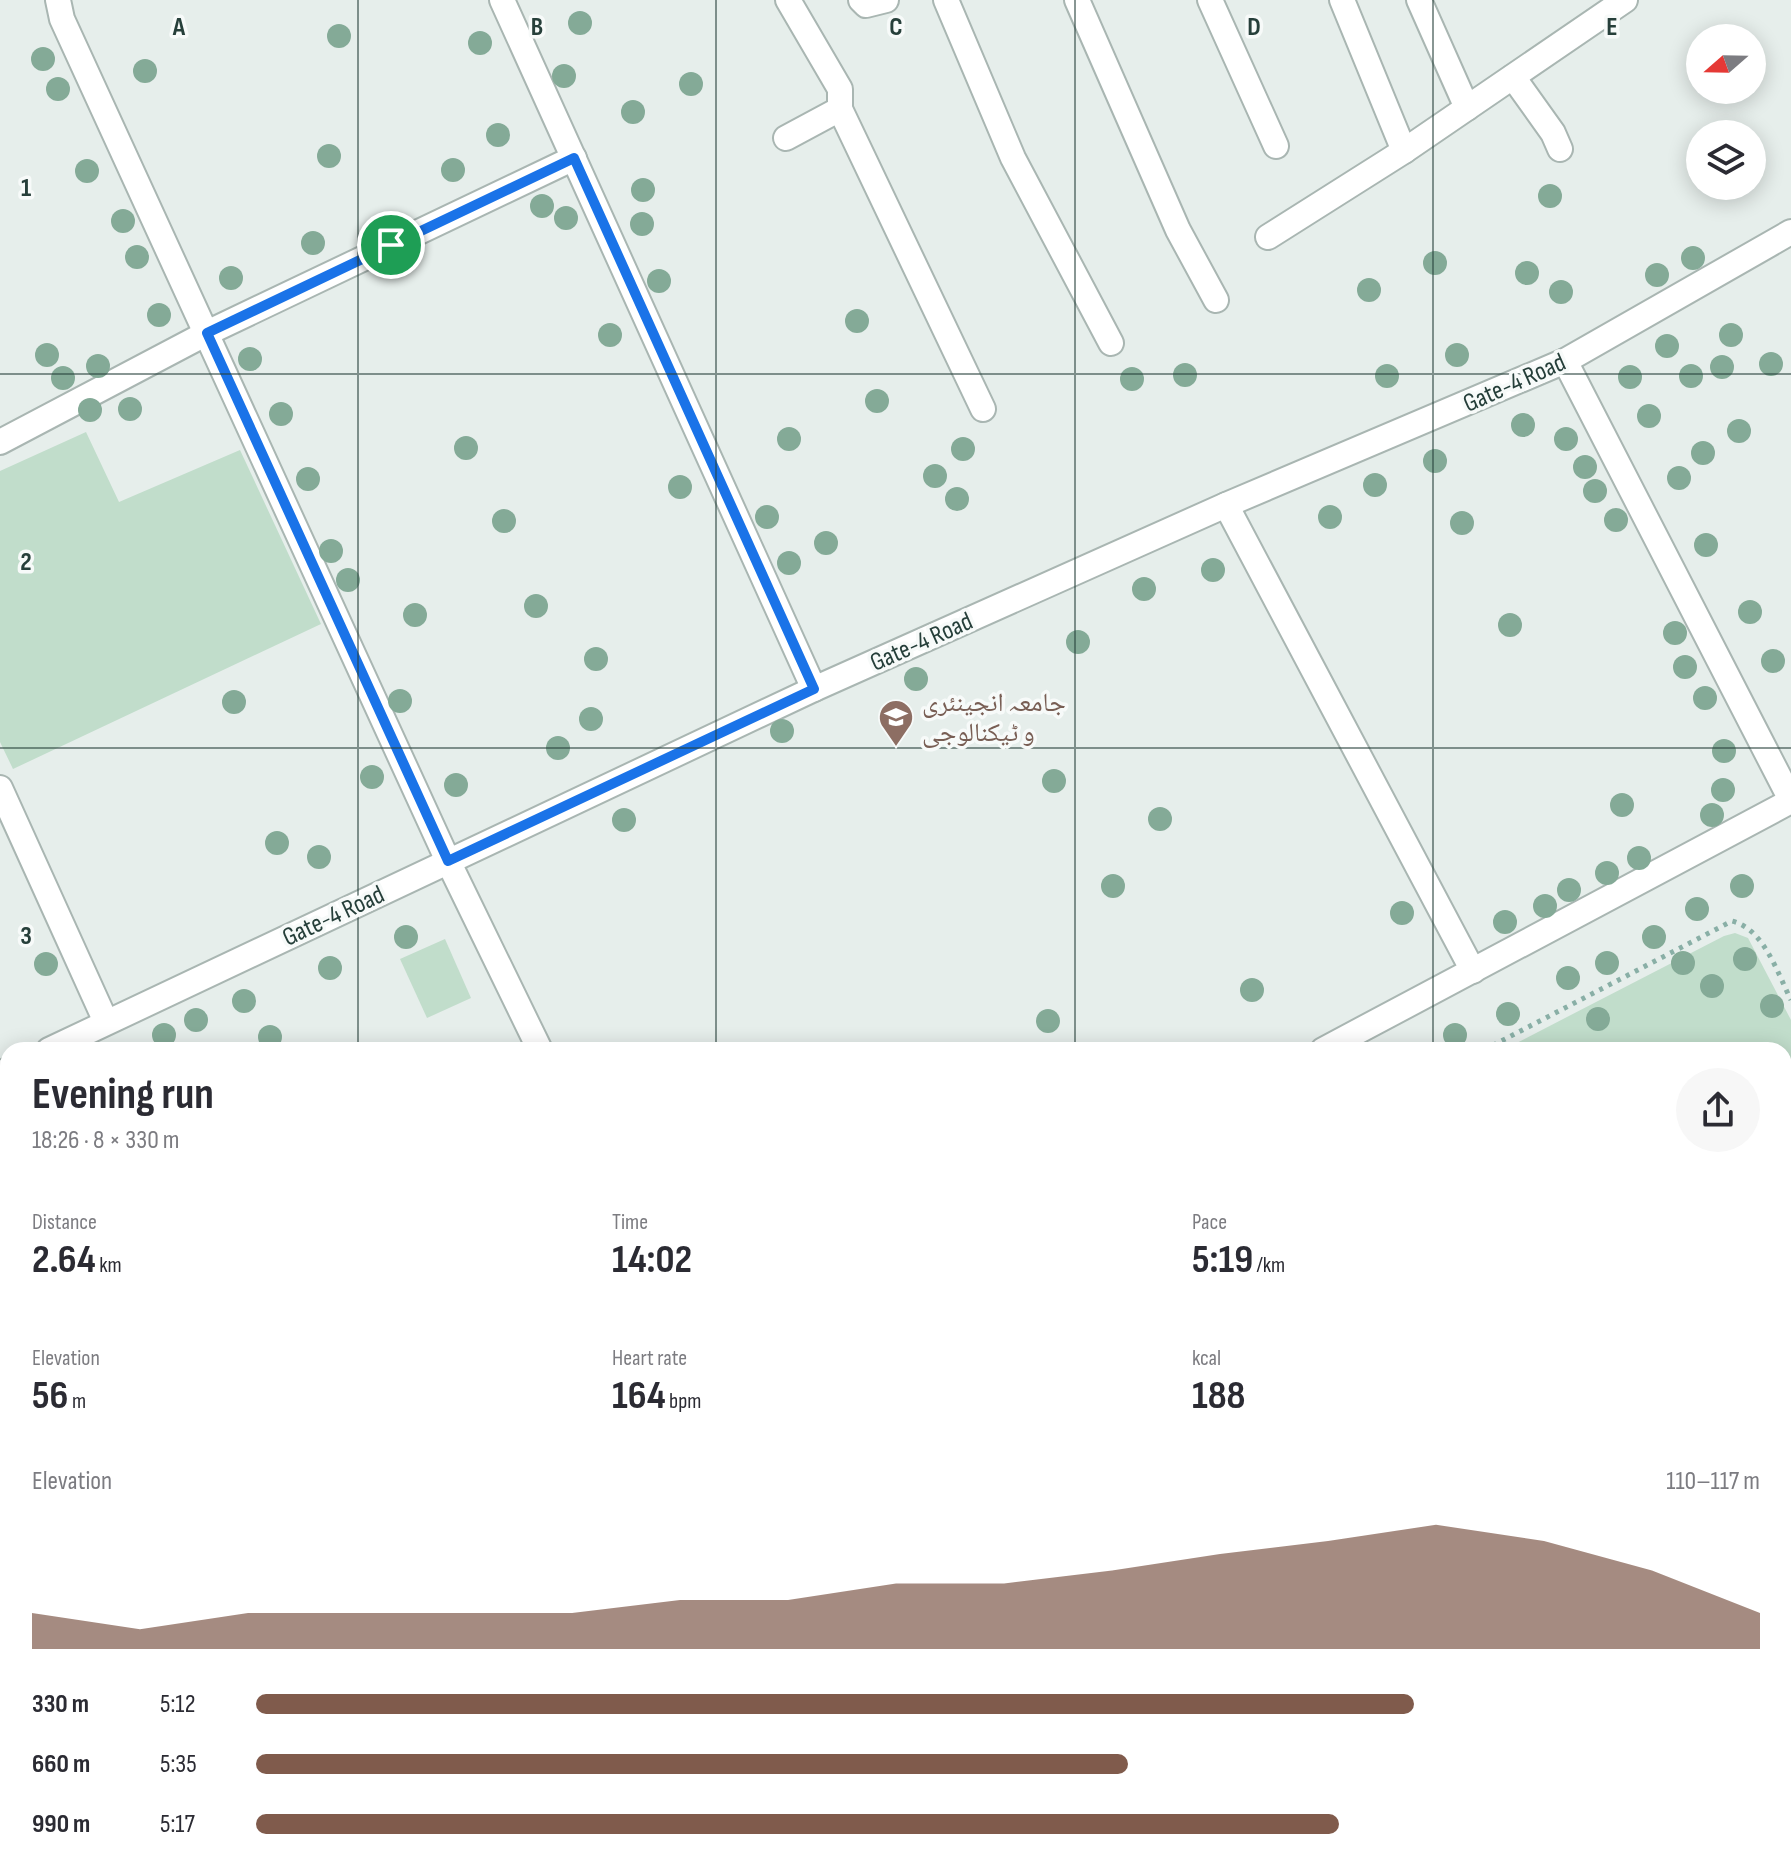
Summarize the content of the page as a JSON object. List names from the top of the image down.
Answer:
{
  "streets": {
    "street": ["Gate-4 Road"]
  },
  "places": {
    "school or university": ["جامعہ انجینئری و ٹیکنالوجی"]
  },
  "north": "left",
  "page": {
    "heading": ["Evening run", "18:26 · 8 × 330 m"],
    "stats": [
      ["Distance", "2.64 km"],
      ["Time", "14:02"],
      ["Pace", "5:19 /km"],
      ["Elevation", "56 m"],
      ["Heart rate", "164 bpm"],
      ["kcal", "188"]
    ],
    "chart": ["Elevation", "110–117 m"],
    "list": [
      {
        "name": "330 m",
        "note": "5:12"
      },
      {
        "name": "660 m",
        "note": "5:35"
      },
      {
        "name": "990 m",
        "note": "5:17"
      }
    ]
  },
  "grid": {
    "columns": [
      "A",
      "B",
      "C",
      "D",
      "E"
    ],
    "rows": ["1", "2", "3"]
  }
}
